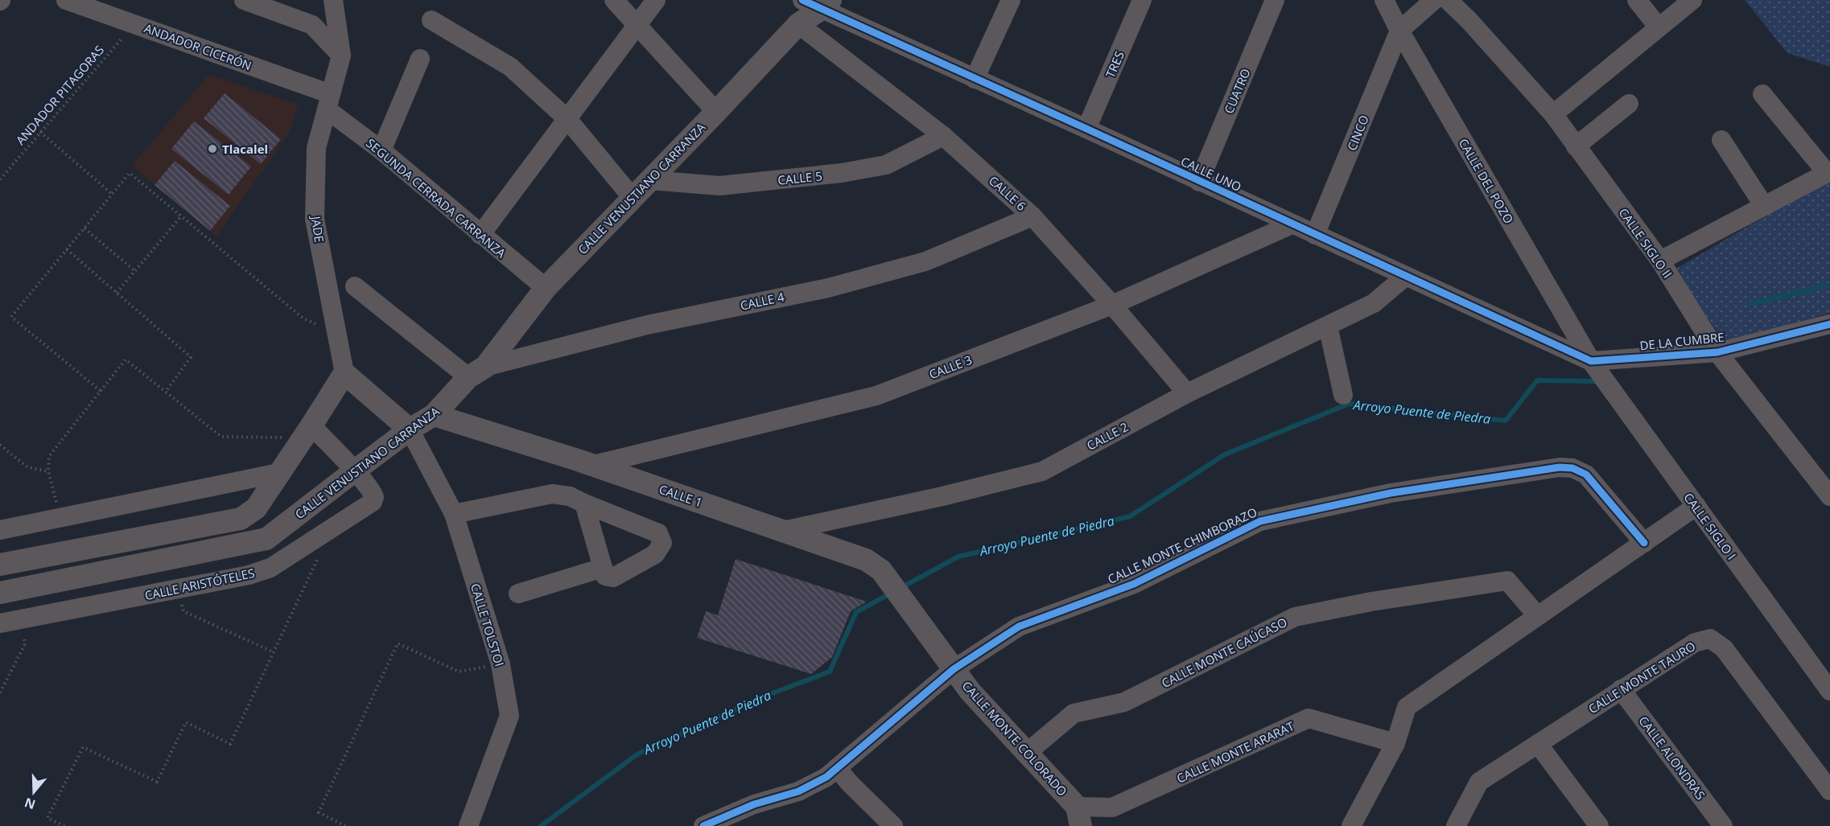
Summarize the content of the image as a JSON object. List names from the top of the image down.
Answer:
{
  "streets": {
    "street": [
      "ANDADOR CICERÓN",
      "TRES",
      "CUATRO",
      "CINCO",
      "CALLE UNO",
      "CALLE 5",
      "CALLE DEL POZO",
      "CALLE VENUSTIANO CARRANZA",
      "CALLE 6",
      "SEGUNDA CERRADA CARRANZA",
      "JADE",
      "CALLE SIGLO II",
      "CALLE 4",
      "DE LA CUMBRE",
      "CALLE 3",
      "CALLE 2",
      "CALLE 1",
      "CALLE SIGLO I",
      "CALLE MONTE CHIMBORAZO",
      "CALLE ARISTÓTELES",
      "CALLE TOLSTOI",
      "CALLE MONTE CAÚCASO",
      "CALLE MONTE TAURO",
      "CALLE MONTE COLORADO",
      "CALLE MONTE ARARAT",
      "CALLE ALONDRAS"
    ],
    "path": ["ANDADOR PITAGORAS"]
  },
  "crossings": [
    ["ANDADOR CICERÓN", "ANDADOR PITAGORAS"],
    ["ANDADOR CICERÓN", "SEGUNDA CERRADA CARRANZA"],
    ["ANDADOR CICERÓN", "JADE"],
    ["TRES", "CALLE UNO"],
    ["CUATRO", "CALLE UNO"],
    ["CINCO", "CALLE UNO"],
    ["CINCO", "CALLE DEL POZO"],
    ["CALLE UNO", "CALLE DEL POZO"],
    ["CALLE UNO", "CALLE VENUSTIANO CARRANZA"],
    ["CALLE UNO", "DE LA CUMBRE"],
    ["CALLE UNO", "CALLE 3"],
    ["CALLE UNO", "CALLE 2"],
    ["CALLE UNO", "CALLE SIGLO I"],
    ["CALLE 5", "CALLE VENUSTIANO CARRANZA"],
    ["CALLE 5", "CALLE 6"],
    ["CALLE DEL POZO", "DE LA CUMBRE"],
    ["CALLE DEL POZO", "CALLE SIGLO I"],
    ["CALLE VENUSTIANO CARRANZA", "CALLE 6"],
    ["CALLE VENUSTIANO CARRANZA", "SEGUNDA CERRADA CARRANZA"],
    ["CALLE VENUSTIANO CARRANZA", "CALLE 4"],
    ["CALLE VENUSTIANO CARRANZA", "CALLE 1"],
    ["CALLE VENUSTIANO CARRANZA", "CALLE ARISTÓTELES"],
    ["CALLE VENUSTIANO CARRANZA", "CALLE TOLSTOI"],
    ["CALLE 6", "CALLE 4"],
    ["CALLE 6", "CALLE 3"],
    ["CALLE 6", "CALLE 2"],
    ["SEGUNDA CERRADA CARRANZA", "JADE"],
    ["CALLE SIGLO II", "DE LA CUMBRE"],
    ["DE LA CUMBRE", "CALLE SIGLO I"],
    ["CALLE 3", "CALLE 1"],
    ["CALLE 2", "CALLE 1"],
    ["CALLE 1", "CALLE MONTE COLORADO"],
    ["CALLE MONTE CHIMBORAZO", "CALLE MONTE COLORADO"],
    ["CALLE MONTE CAÚCASO", "CALLE MONTE COLORADO"],
    ["CALLE MONTE TAURO", "CALLE ALONDRAS"],
    ["CALLE MONTE COLORADO", "CALLE MONTE ARARAT"]
  ],
  "water": ["Arroyo Puente de Piedra"],
  "places": ["Tlacalel"],
  "north": "bottom"
}
